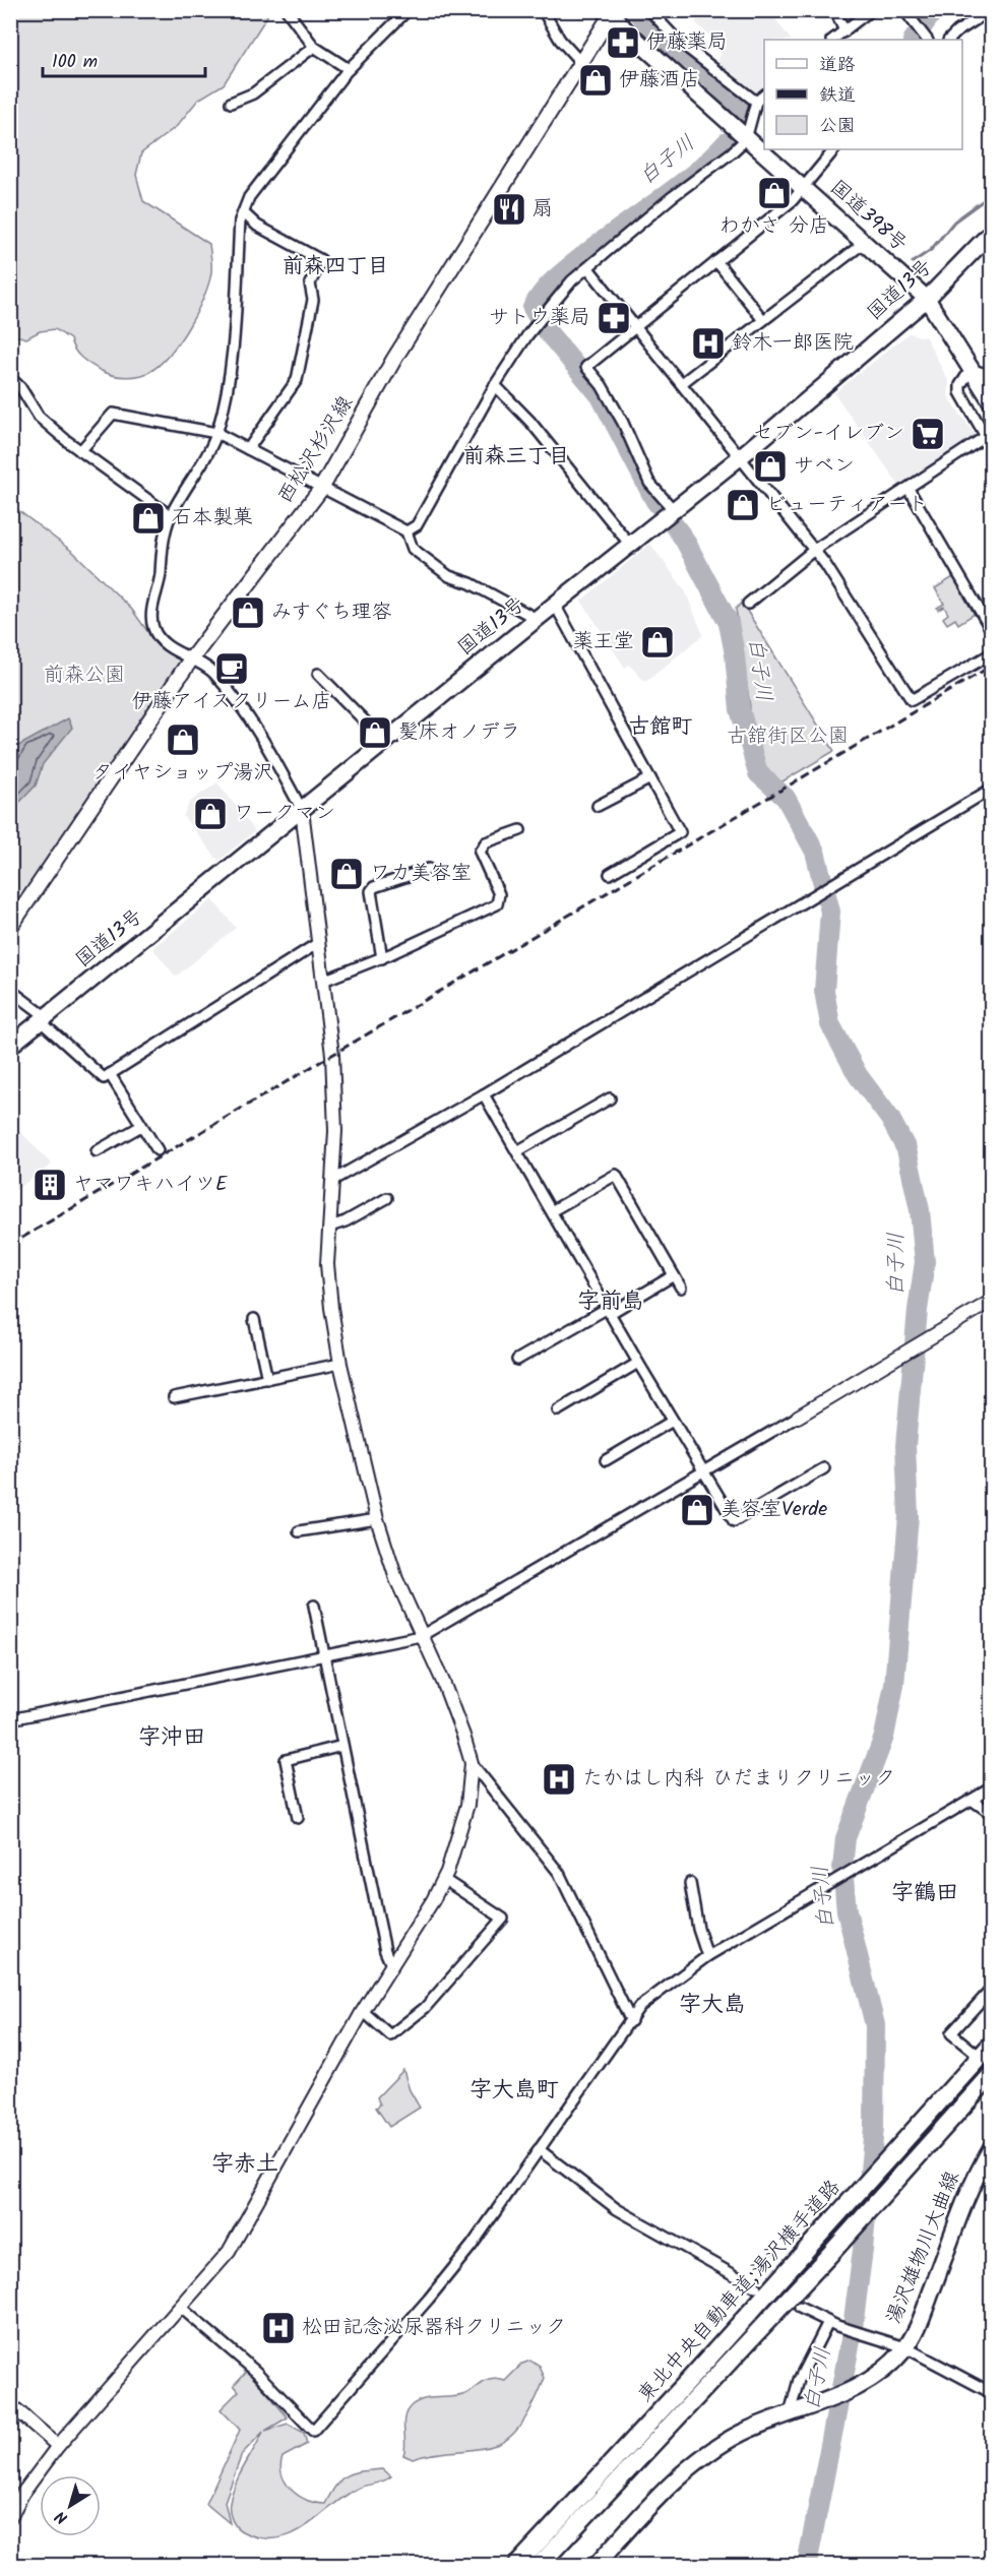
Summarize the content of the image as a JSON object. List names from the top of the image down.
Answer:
{
  "streets": {
    "highway": ["東北中央自動車道;湯沢横手道路"],
    "main road": [
      "国道398号",
      "国道13号",
      "西松沢杉沢線",
      "湯沢雄物川大曲線"
    ]
  },
  "crossings": [
    ["国道398号", "国道13号"],
    ["国道398号", "西松沢杉沢線"]
  ],
  "districts": [
    "前森四丁目",
    "前森三丁目",
    "古館町",
    "字前島",
    "字沖田",
    "字鶴田",
    "字大島",
    "字大島町",
    "字赤土"
  ],
  "water": ["白子川"],
  "parks": ["前森公園", "古舘街区公園"],
  "places": {
    "pharmacy": ["伊藤薬局", "サトウ薬局"],
    "shop": [
      "伊藤酒店",
      "わかさ 分店",
      "サベン",
      "ビューティアート",
      "石本製菓",
      "みすぐち理容",
      "薬王堂",
      "髪床オノデラ",
      "タイヤショップ湯沢",
      "ワークマン",
      "ワカ美容室",
      "美容室Verde"
    ],
    "restaurant": ["扇"],
    "hospital": ["鈴木一郎医院", "たかはし内科 ひだまりクリニック", "松田記念泌尿器科クリニック"],
    "supermarket": ["セブン-イレブン"],
    "cafe": ["伊藤アイスクリーム店"],
    "building": ["ヤマワキハイツE"]
  },
  "legend": ["道路", "鉄道", "公園"],
  "scale_bar": "100 m",
  "north": "bottom left"
}
